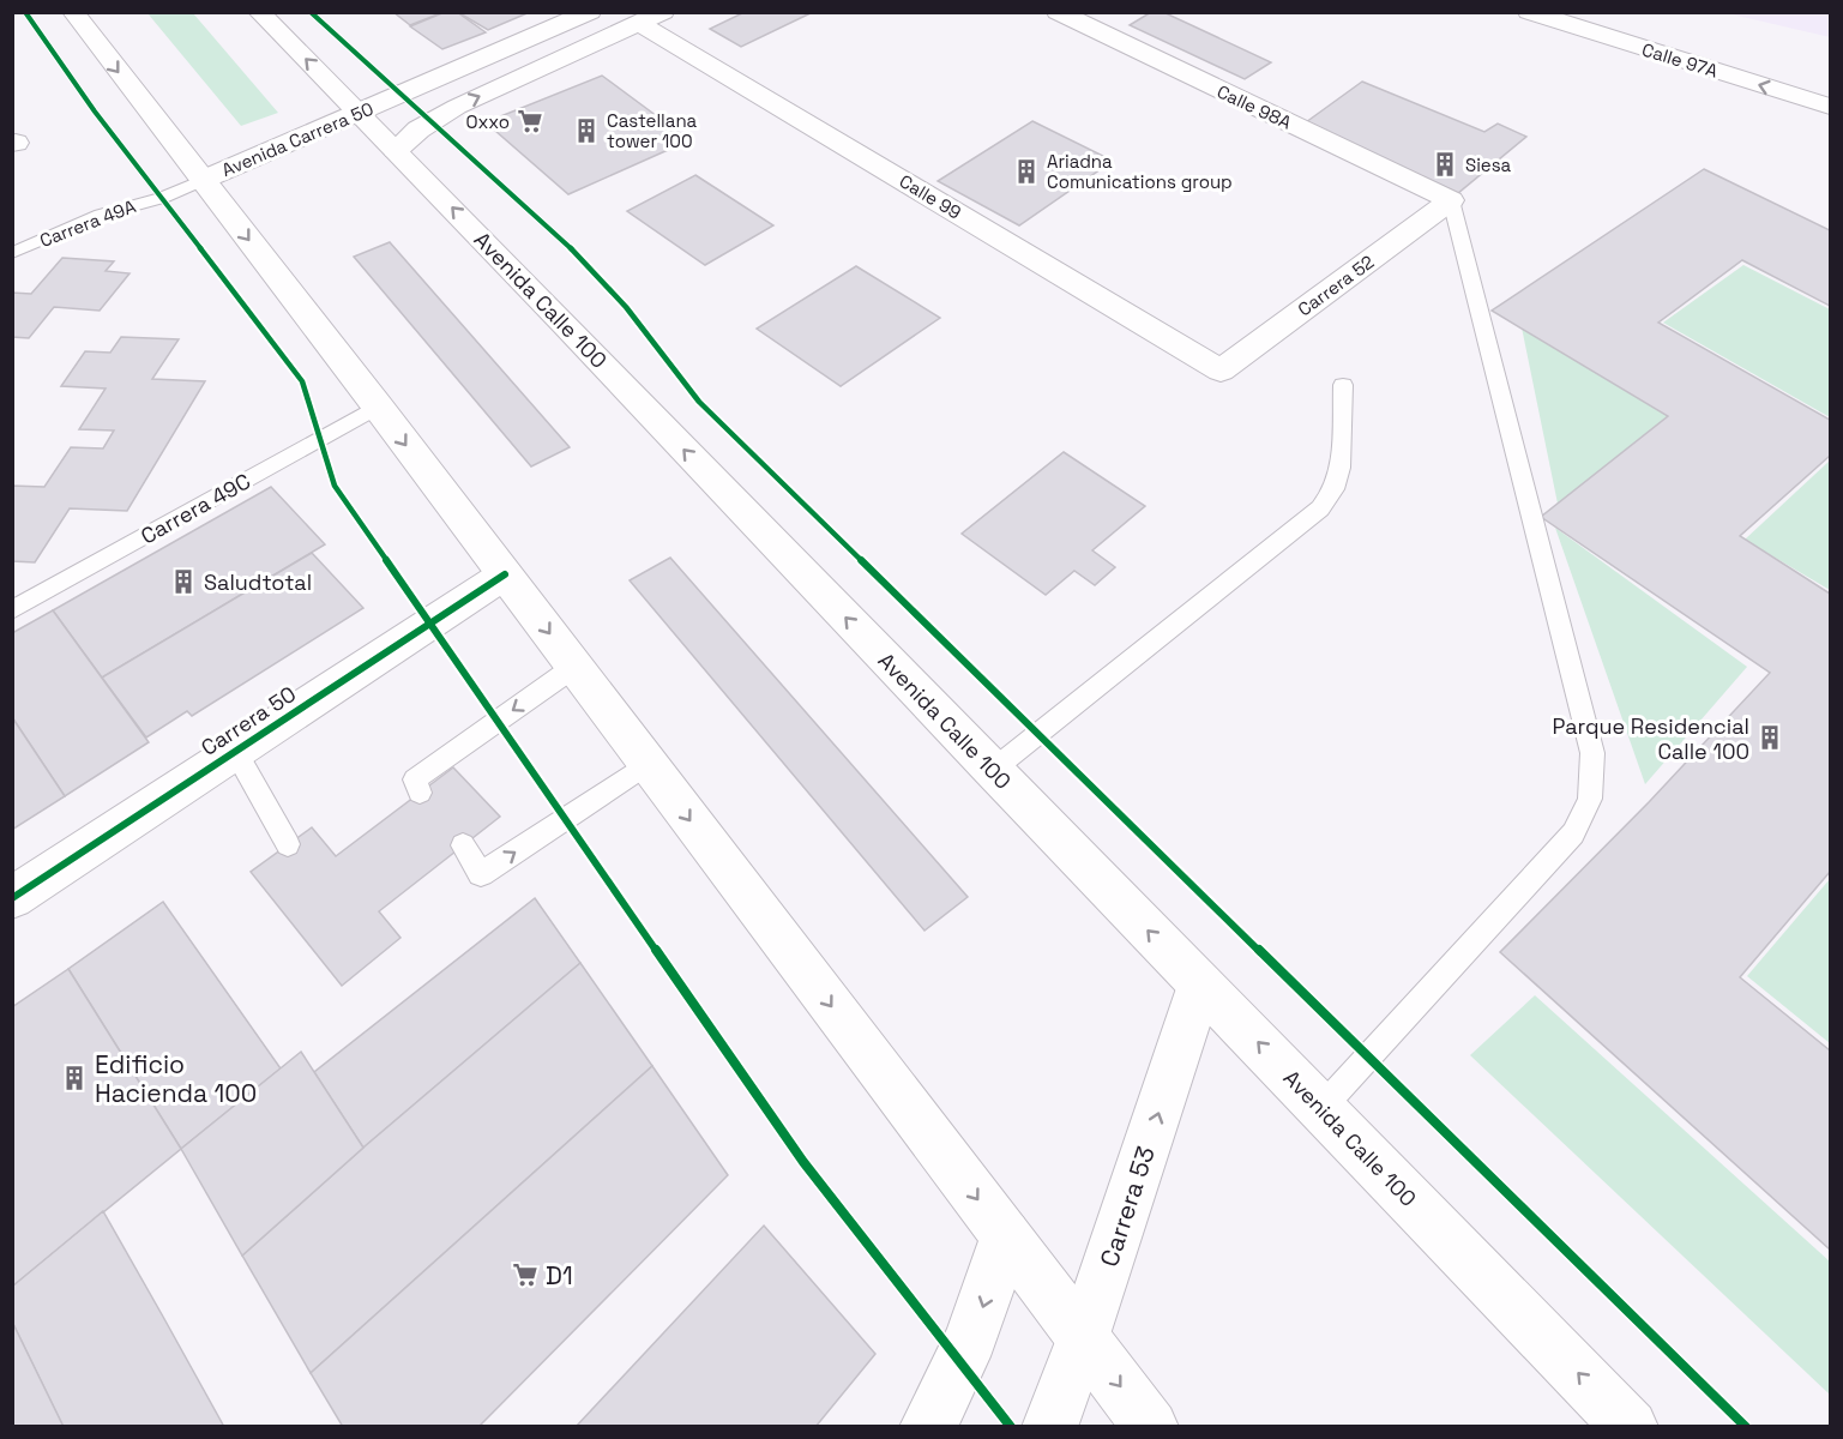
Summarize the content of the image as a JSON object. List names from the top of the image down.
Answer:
{
  "streets": {
    "main road": [
      "Calle 97A",
      "Calle 98A",
      "Avenida Carrera 50",
      "Calle 99",
      "Carrera 52",
      "Avenida Calle 100",
      "Carrera 50",
      "Carrera 53"
    ],
    "lane": ["Carrera 49A", "Carrera 49C"]
  },
  "crossings": [
    ["Calle 98A", "Carrera 52"],
    ["Avenida Carrera 50", "Carrera 49A"],
    ["Avenida Carrera 50", "Avenida Calle 100"],
    ["Calle 99", "Carrera 52"],
    ["Avenida Calle 100", "Carrera 53"]
  ],
  "one_way": ["Calle 97A", "Carrera 53"],
  "places": {
    "supermarket": ["Oxxo", "D1"],
    "building": [
      "Castellana tower 100",
      "Siesa",
      "Ariadna Comunications group",
      "Saludtotal",
      "Parque Residencial Calle 100",
      "Edificio Hacienda 100"
    ]
  }
}
